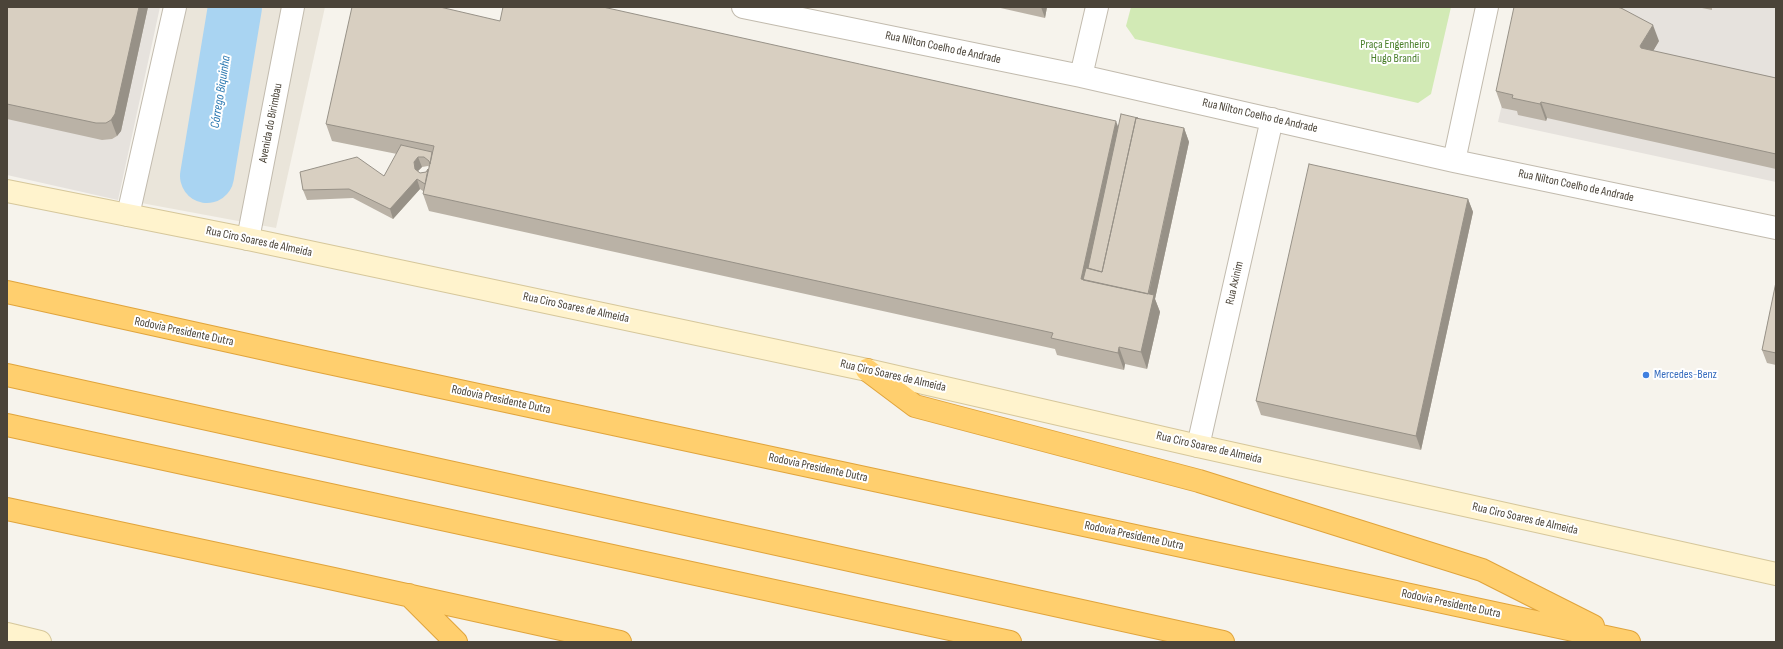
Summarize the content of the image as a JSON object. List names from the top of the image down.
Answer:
{
  "streets": {
    "highway": ["Rodovia Presidente Dutra"],
    "main road": ["Rua Ciro Soares de Almeida"],
    "street": ["Rua Nílton Coelho de Andrade", "Avenida do Birimbau", "Rua Axinim"]
  },
  "crossings": [
    ["Rua Nílton Coelho de Andrade", "Rua Axinim"],
    ["Avenida do Birimbau", "Rua Ciro Soares de Almeida"],
    ["Rua Ciro Soares de Almeida", "Rua Axinim"]
  ],
  "water": ["Córrego Biquinha"],
  "parks": ["Praça Engenheiro Hugo Brandi"],
  "places": ["Mercedes-Benz"]
}
